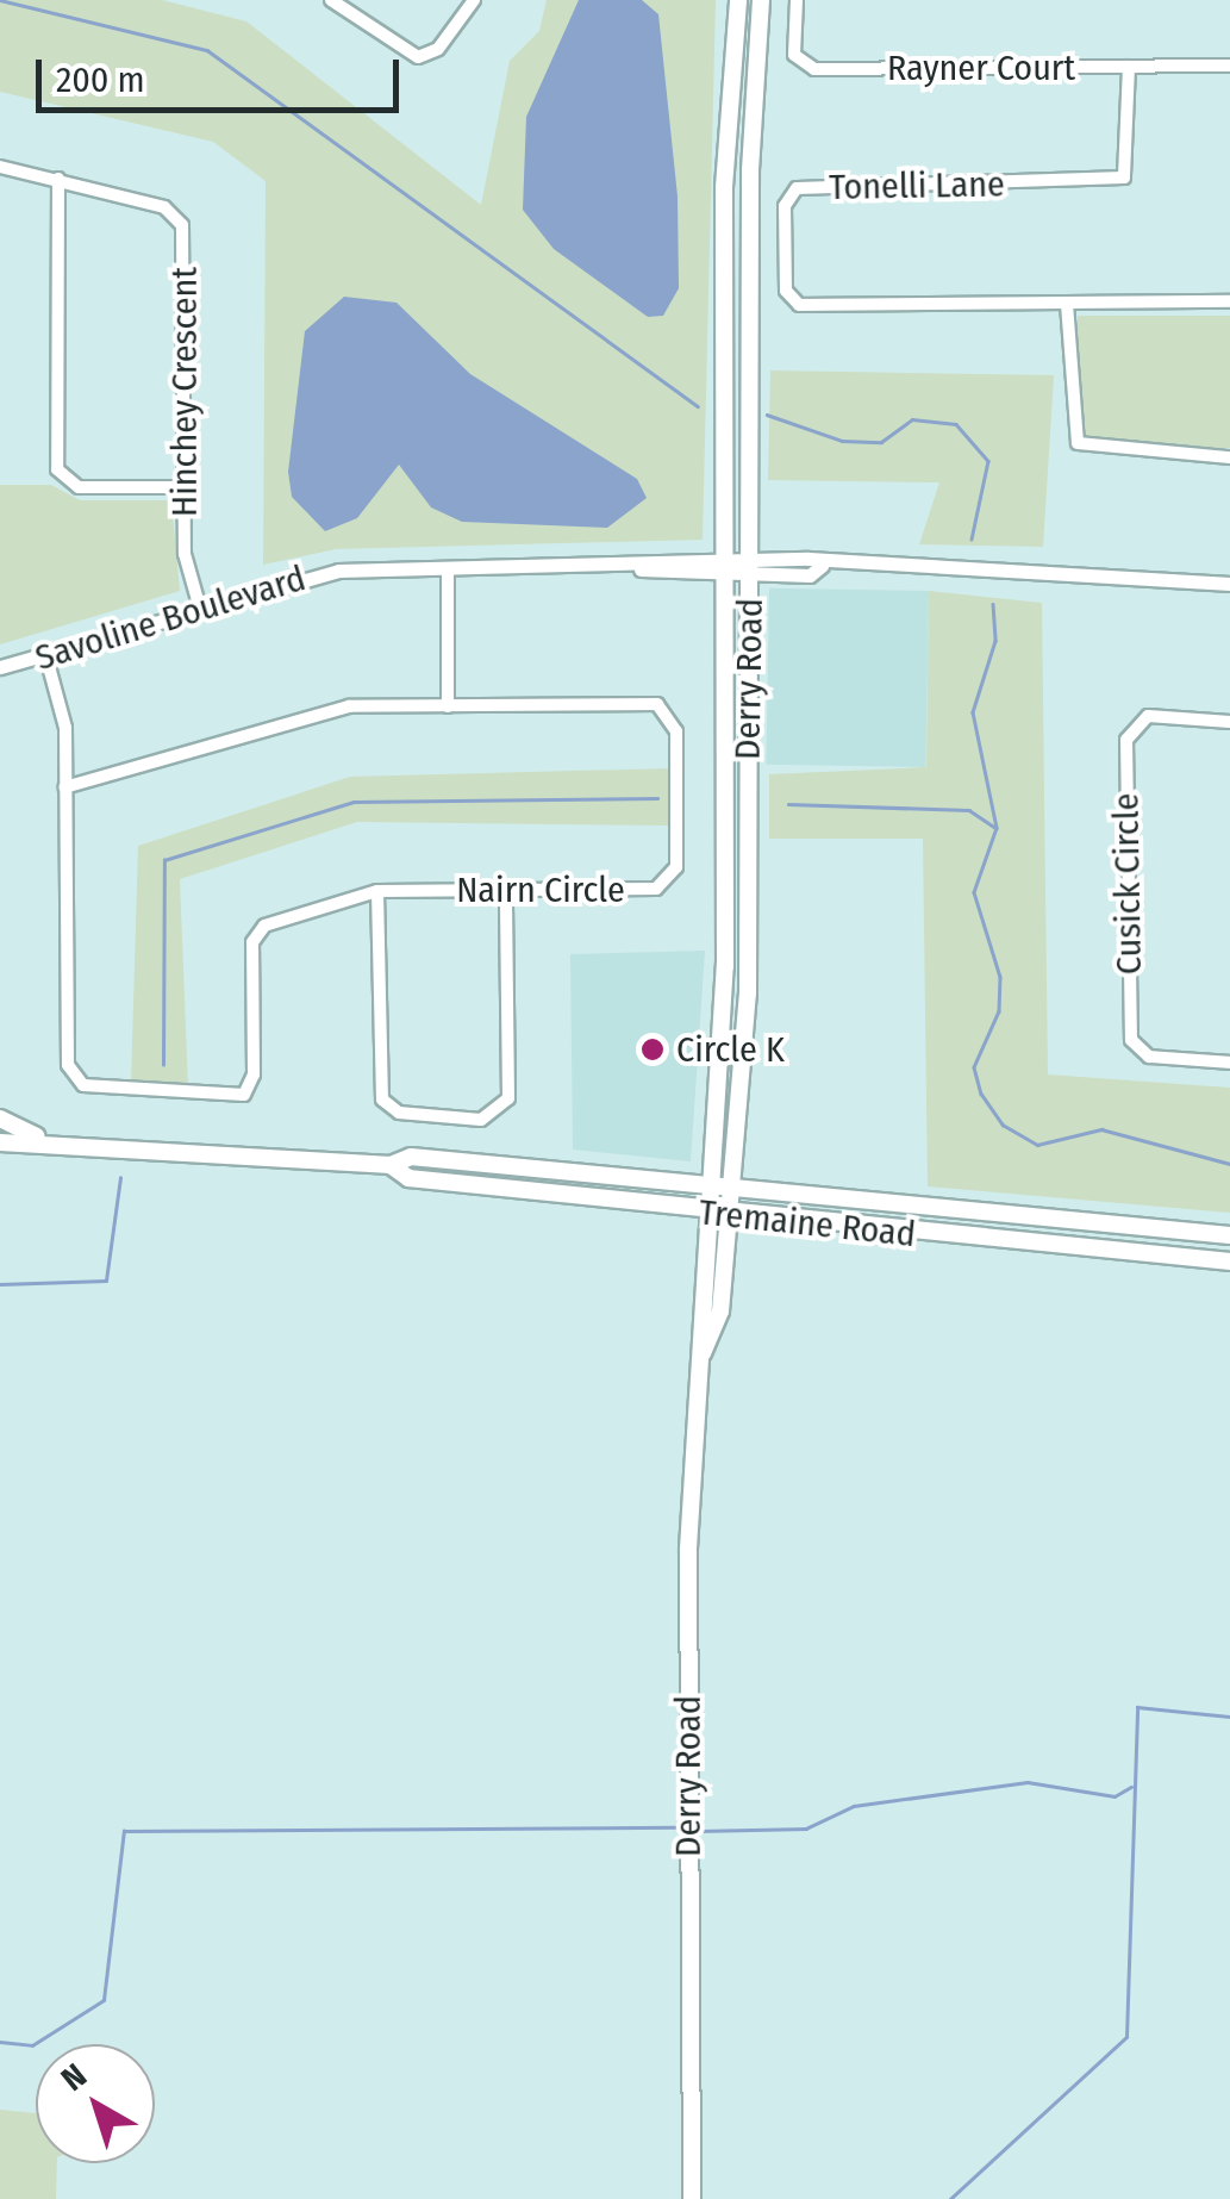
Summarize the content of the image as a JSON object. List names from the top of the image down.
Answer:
{
  "streets": {
    "main road": ["Derry Road", "Tremaine Road"],
    "street": [
      "Rayner Court",
      "Tonelli Lane",
      "Hinchey Crescent",
      "Savoline Boulevard",
      "Cusick Circle",
      "Nairn Circle"
    ]
  },
  "crossings": [
    ["Rayner Court", "Tonelli Lane"],
    ["Hinchey Crescent", "Savoline Boulevard"],
    ["Savoline Boulevard", "Derry Road"],
    ["Savoline Boulevard", "Nairn Circle"],
    ["Derry Road", "Tremaine Road"]
  ],
  "places": ["Circle K"],
  "scale_bar": "200 m",
  "north": "top left"
}
